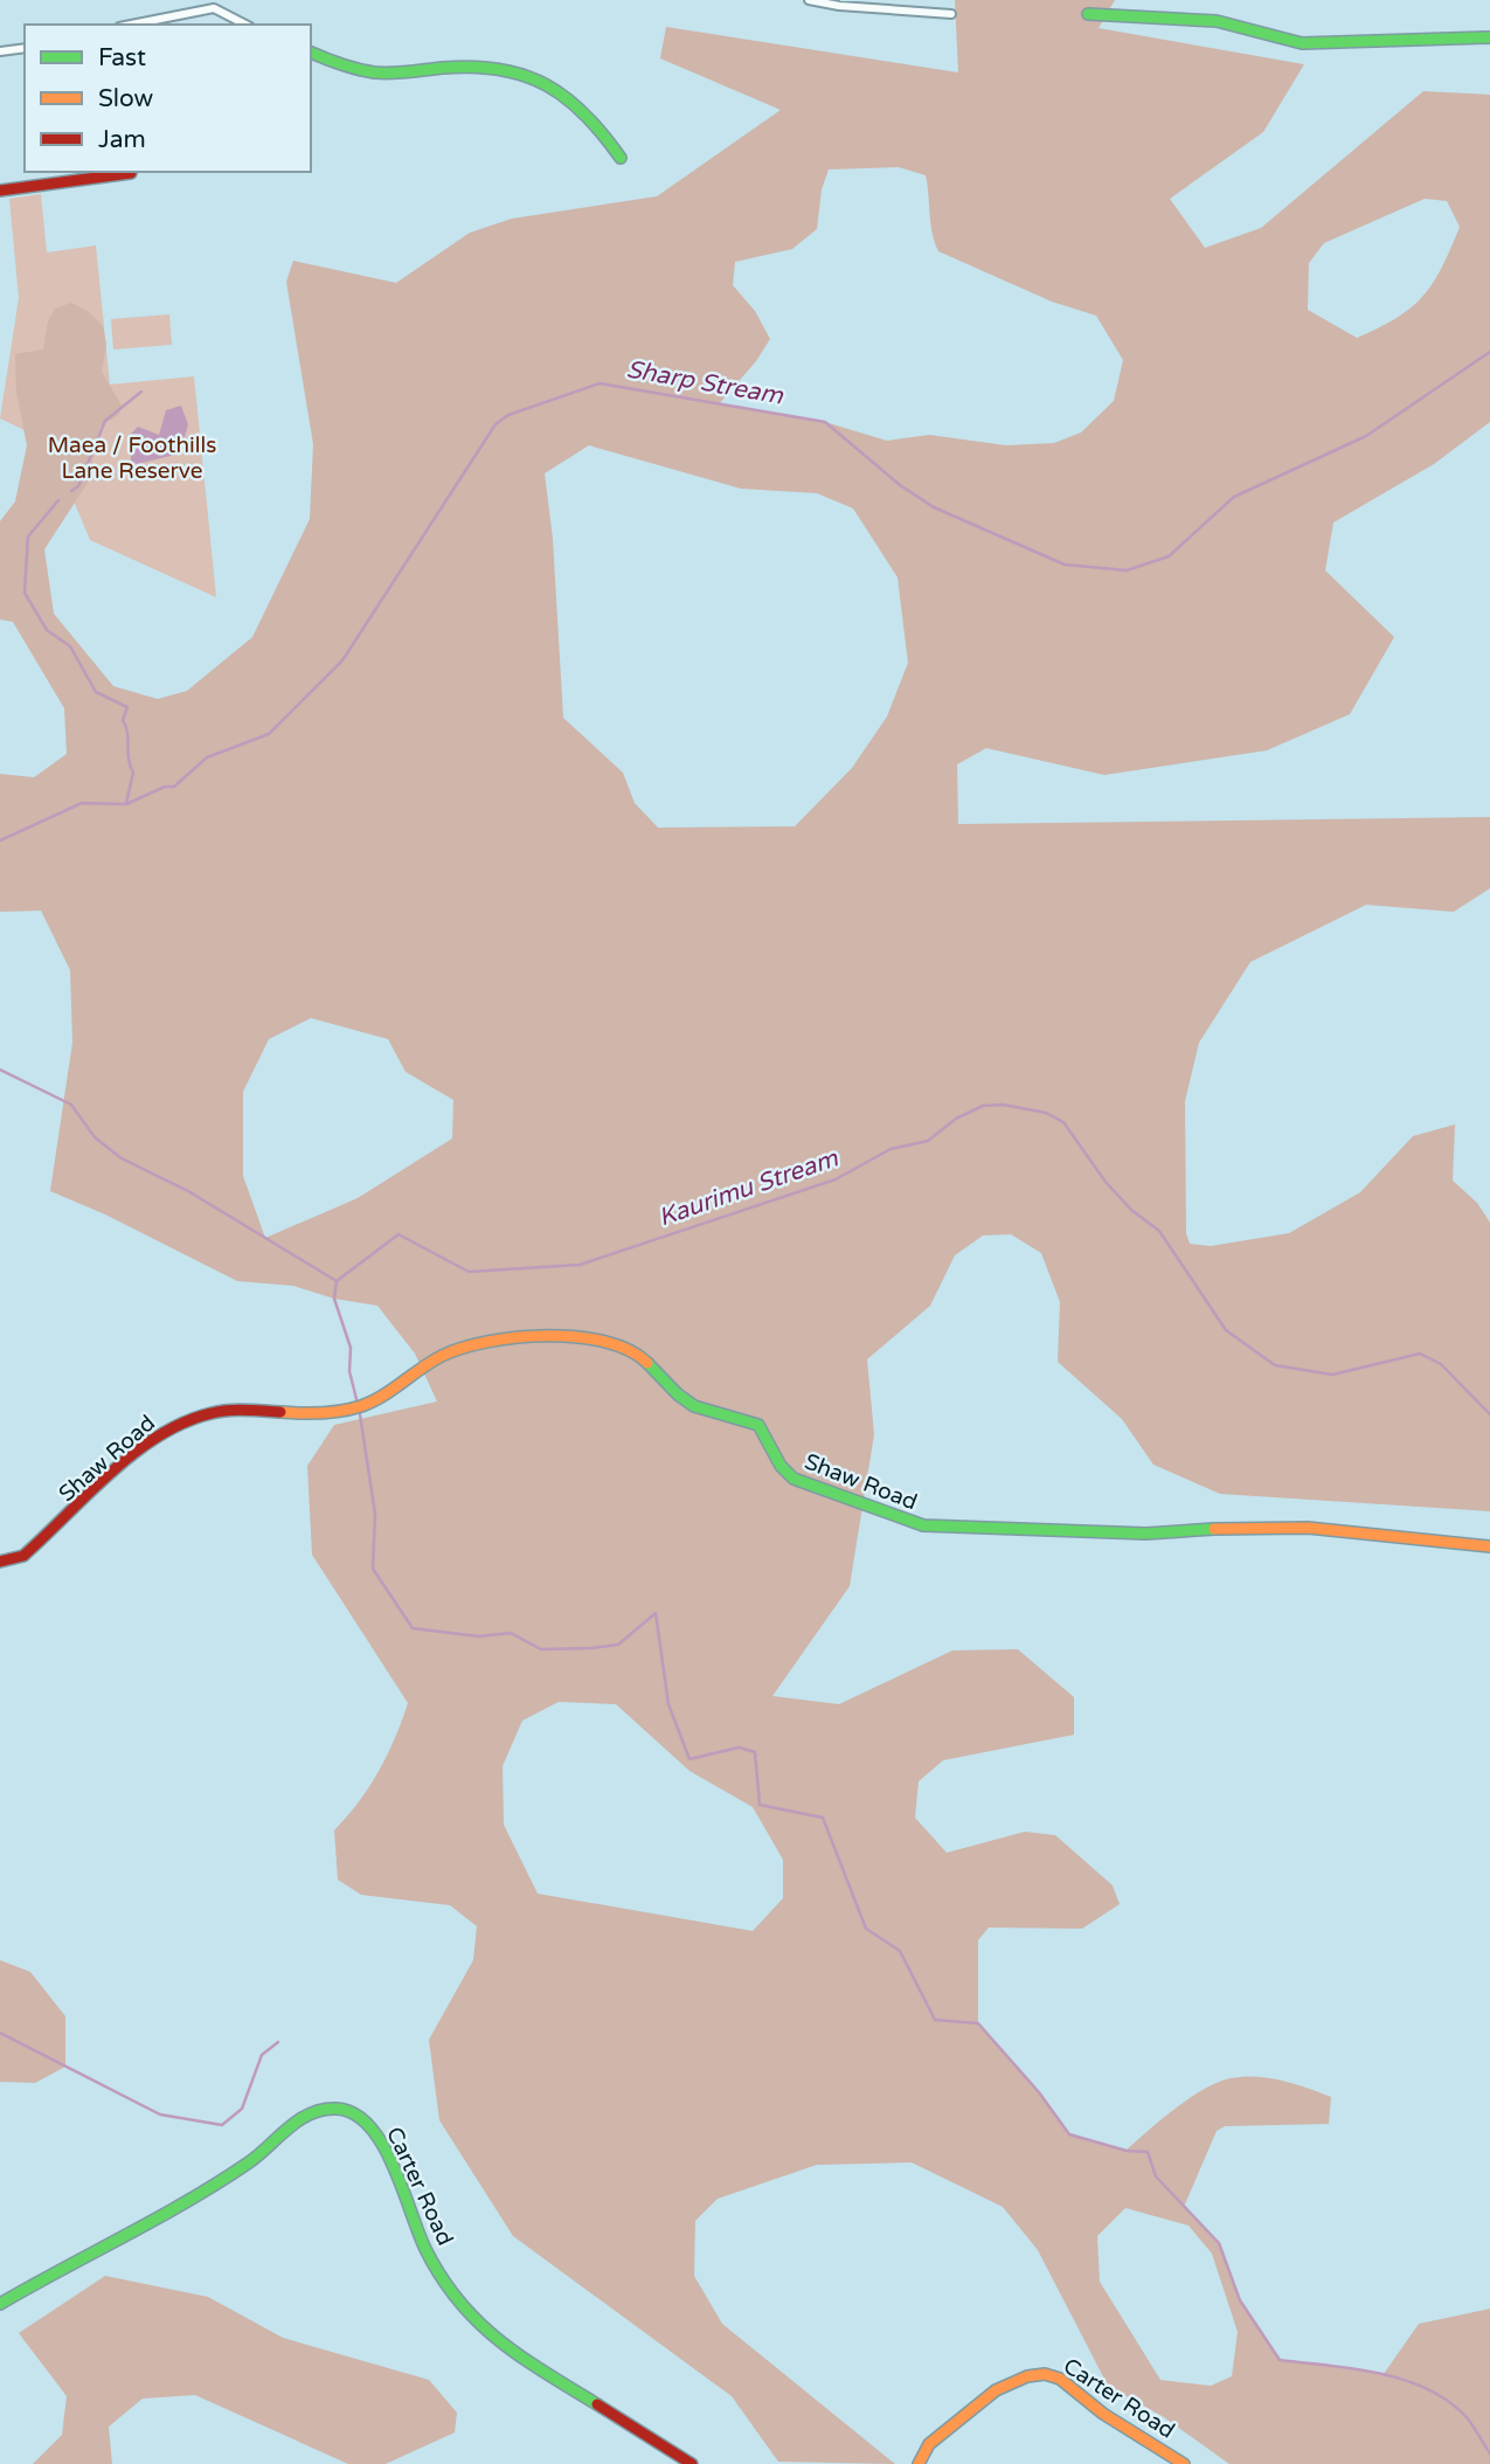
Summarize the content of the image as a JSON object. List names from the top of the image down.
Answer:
{
  "streets": {
    "street": ["Shaw Road", "Carter Road"]
  },
  "water": ["Sharp Stream", "Kaurimu Stream"],
  "parks": ["Maea / Foothills Lane Reserve"],
  "legend": ["Fast", "Slow", "Jam"]
}
